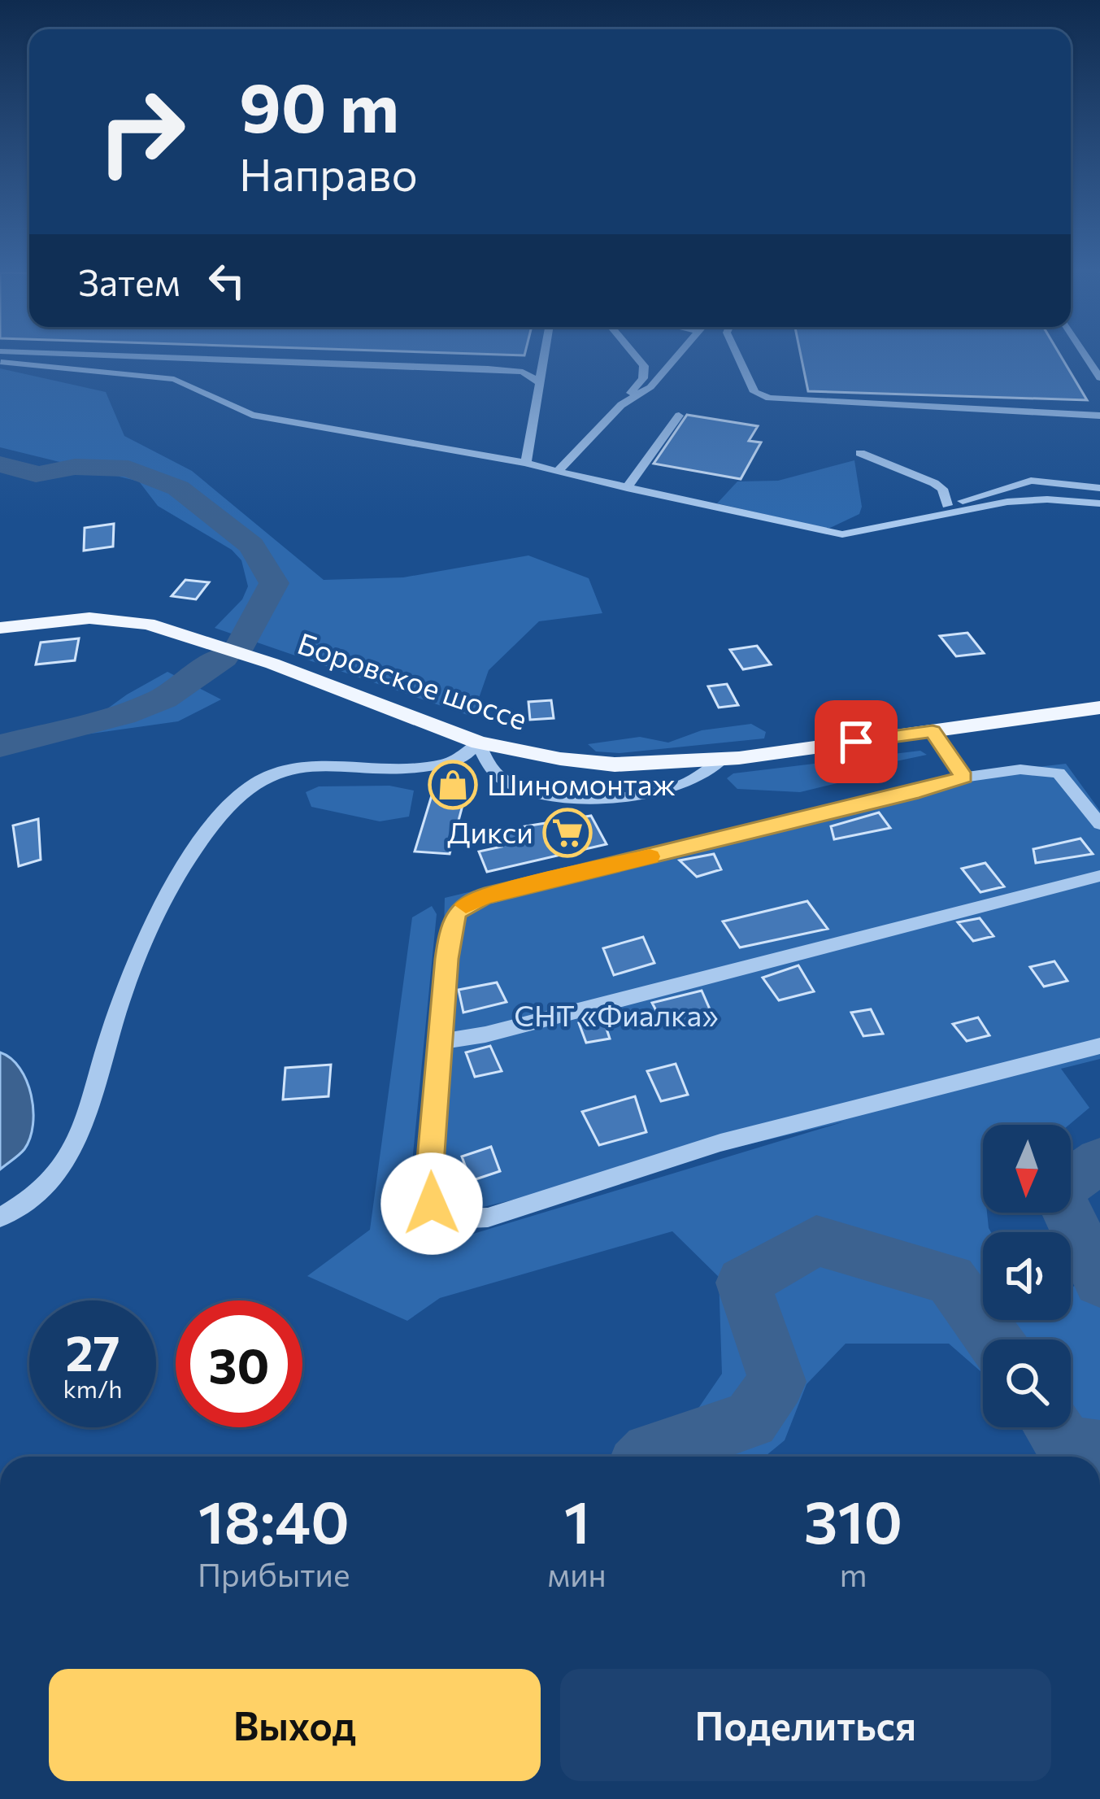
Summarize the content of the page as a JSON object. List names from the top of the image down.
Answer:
{
  "streets": {
    "main road": ["Боровское шоссе"]
  },
  "parks": ["СНТ «Фиалка»"],
  "places": {
    "shop": ["Шиномонтаж"],
    "supermarket": ["Дикси"]
  },
  "north": "bottom",
  "page": {
    "turn": ["90 m", "Направо"],
    "then": "Затем",
    "speed": "27 km/h",
    "limit": "30",
    "eta": [
      "18:40",
      "Прибытие",
      "1",
      "мин",
      "310",
      "m"
    ],
    "buttons": ["Выход", "Поделиться"]
  }
}
